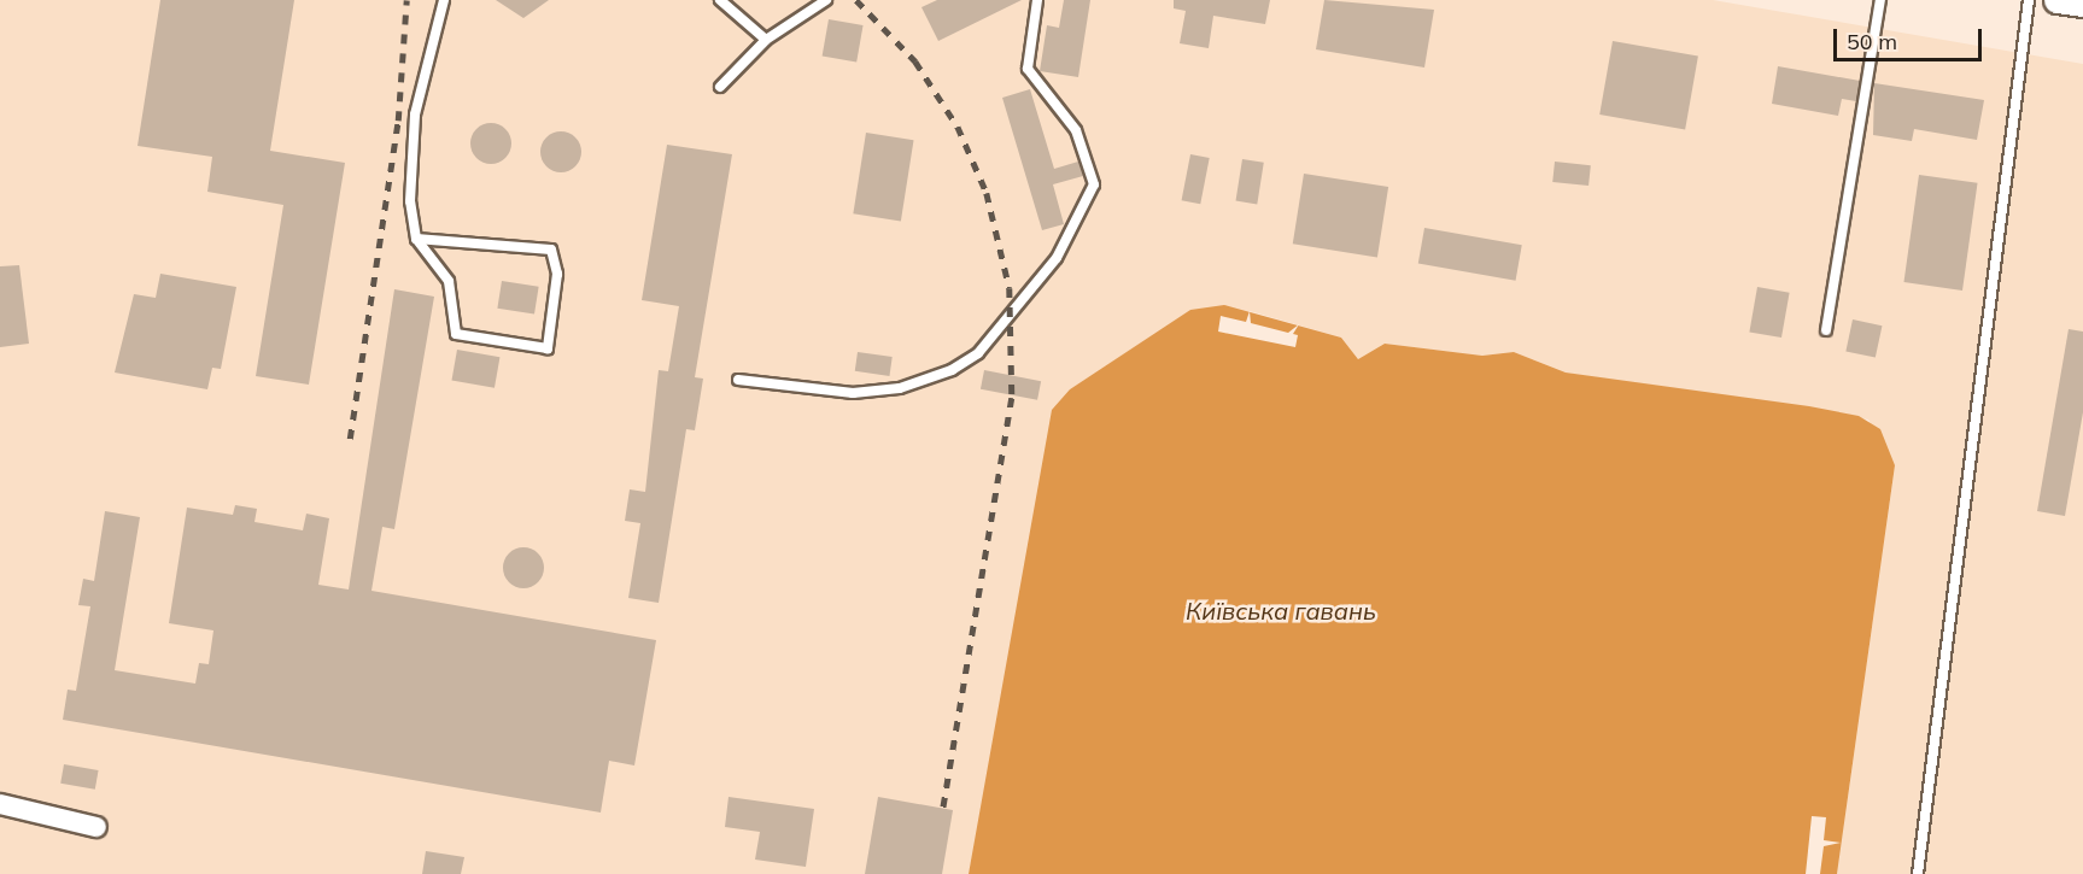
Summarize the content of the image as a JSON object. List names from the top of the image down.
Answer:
{
  "water": ["Київська гавань"],
  "scale_bar": "50 m"
}
